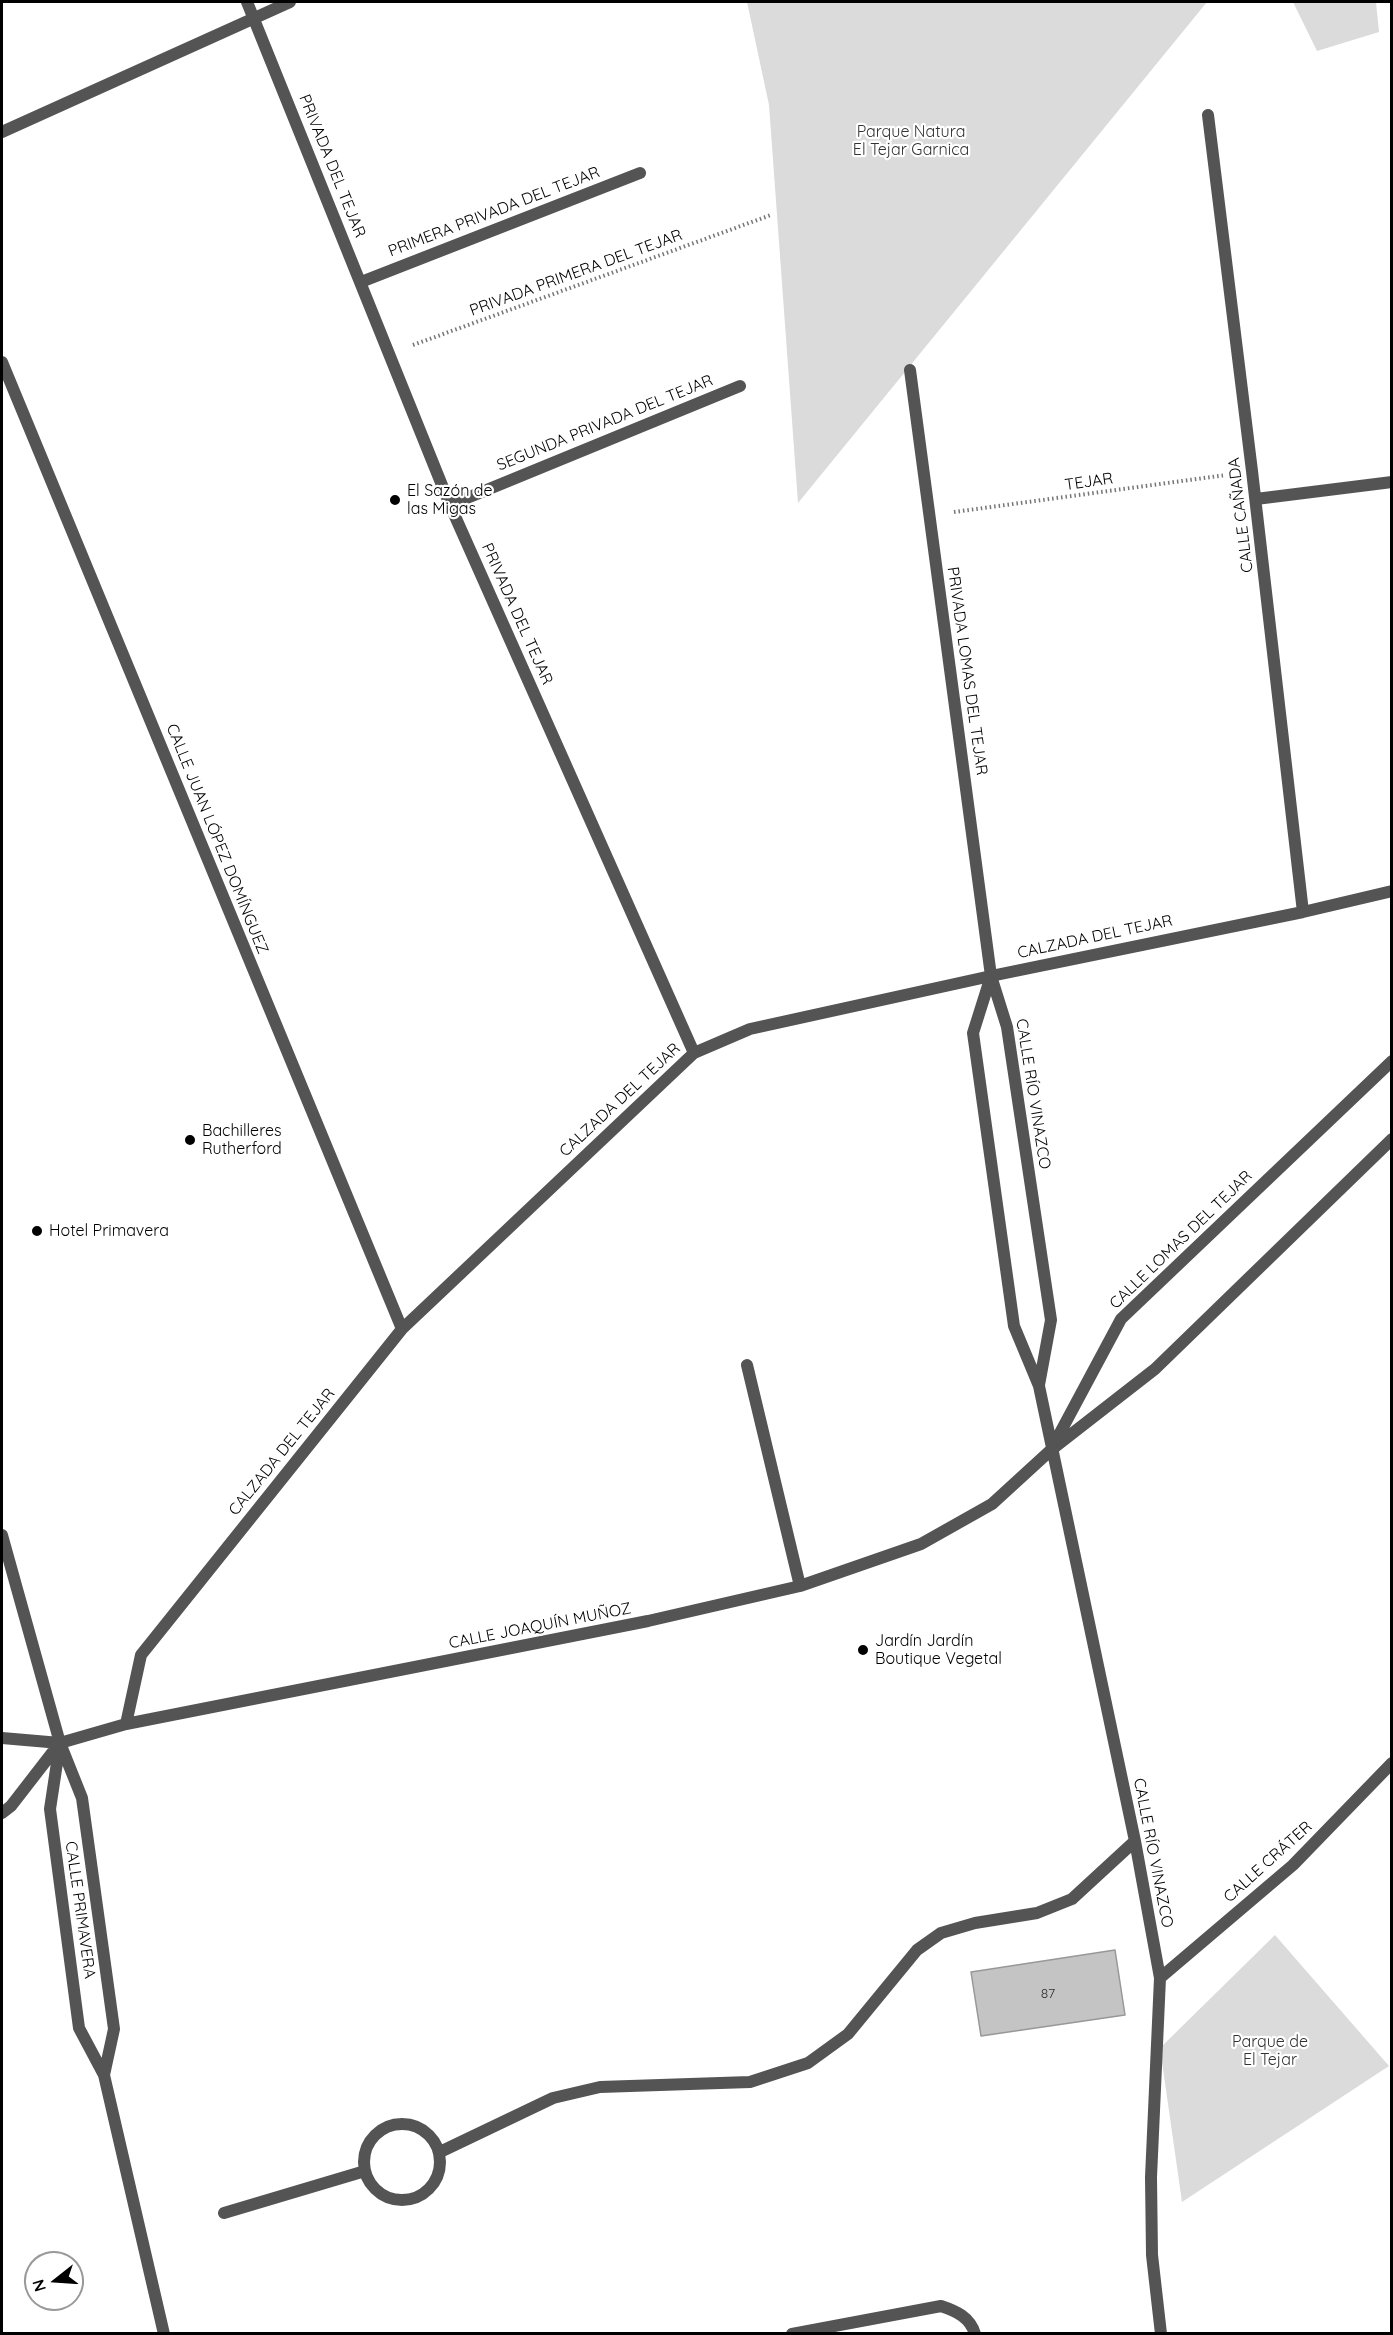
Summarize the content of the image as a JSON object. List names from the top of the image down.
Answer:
{
  "streets": {
    "street": [
      "PRIVADA DEL TEJAR",
      "PRIMERA PRIVADA DEL TEJAR",
      "SEGUNDA PRIVADA DEL TEJAR",
      "CALLE CAÑADA",
      "PRIVADA LOMAS DEL TEJAR",
      "CALLE JUAN LÓPEZ DOMÍNGUEZ",
      "CALZADA DEL TEJAR",
      "CALLE RÍO VINAZCO",
      "CALLE LOMAS DEL TEJAR",
      "CALLE JOAQUÍN MUÑOZ",
      "CALLE CRÁTER",
      "CALLE PRIMAVERA"
    ],
    "path": ["PRIVADA PRIMERA DEL TEJAR", "TEJAR"]
  },
  "crossings": [
    ["PRIVADA DEL TEJAR", "PRIMERA PRIVADA DEL TEJAR"],
    ["PRIVADA DEL TEJAR", "PRIVADA PRIMERA DEL TEJAR"],
    ["PRIVADA DEL TEJAR", "SEGUNDA PRIVADA DEL TEJAR"],
    ["PRIVADA DEL TEJAR", "CALZADA DEL TEJAR"],
    ["TEJAR", "CALLE CAÑADA"],
    ["TEJAR", "PRIVADA LOMAS DEL TEJAR"],
    ["CALLE CAÑADA", "CALZADA DEL TEJAR"],
    ["PRIVADA LOMAS DEL TEJAR", "CALZADA DEL TEJAR"],
    ["PRIVADA LOMAS DEL TEJAR", "CALLE RÍO VINAZCO"],
    ["CALLE JUAN LÓPEZ DOMÍNGUEZ", "CALZADA DEL TEJAR"],
    ["CALZADA DEL TEJAR", "CALLE RÍO VINAZCO"],
    ["CALZADA DEL TEJAR", "CALLE JOAQUÍN MUÑOZ"],
    ["CALLE RÍO VINAZCO", "CALLE LOMAS DEL TEJAR"],
    ["CALLE RÍO VINAZCO", "CALLE JOAQUÍN MUÑOZ"],
    ["CALLE RÍO VINAZCO", "CALLE CRÁTER"],
    ["CALLE LOMAS DEL TEJAR", "CALLE JOAQUÍN MUÑOZ"],
    ["CALLE JOAQUÍN MUÑOZ", "CALLE PRIMAVERA"]
  ],
  "parks": ["Parque Natura El Tejar Garnica", "Parque de El Tejar"],
  "places": [
    "El Sazón de las Migas",
    "Bachilleres Rutherford",
    "Hotel Primavera",
    "Jardín Jardín Boutique Vegetal"
  ],
  "house_numbers": ["87"],
  "north": "left"
}
